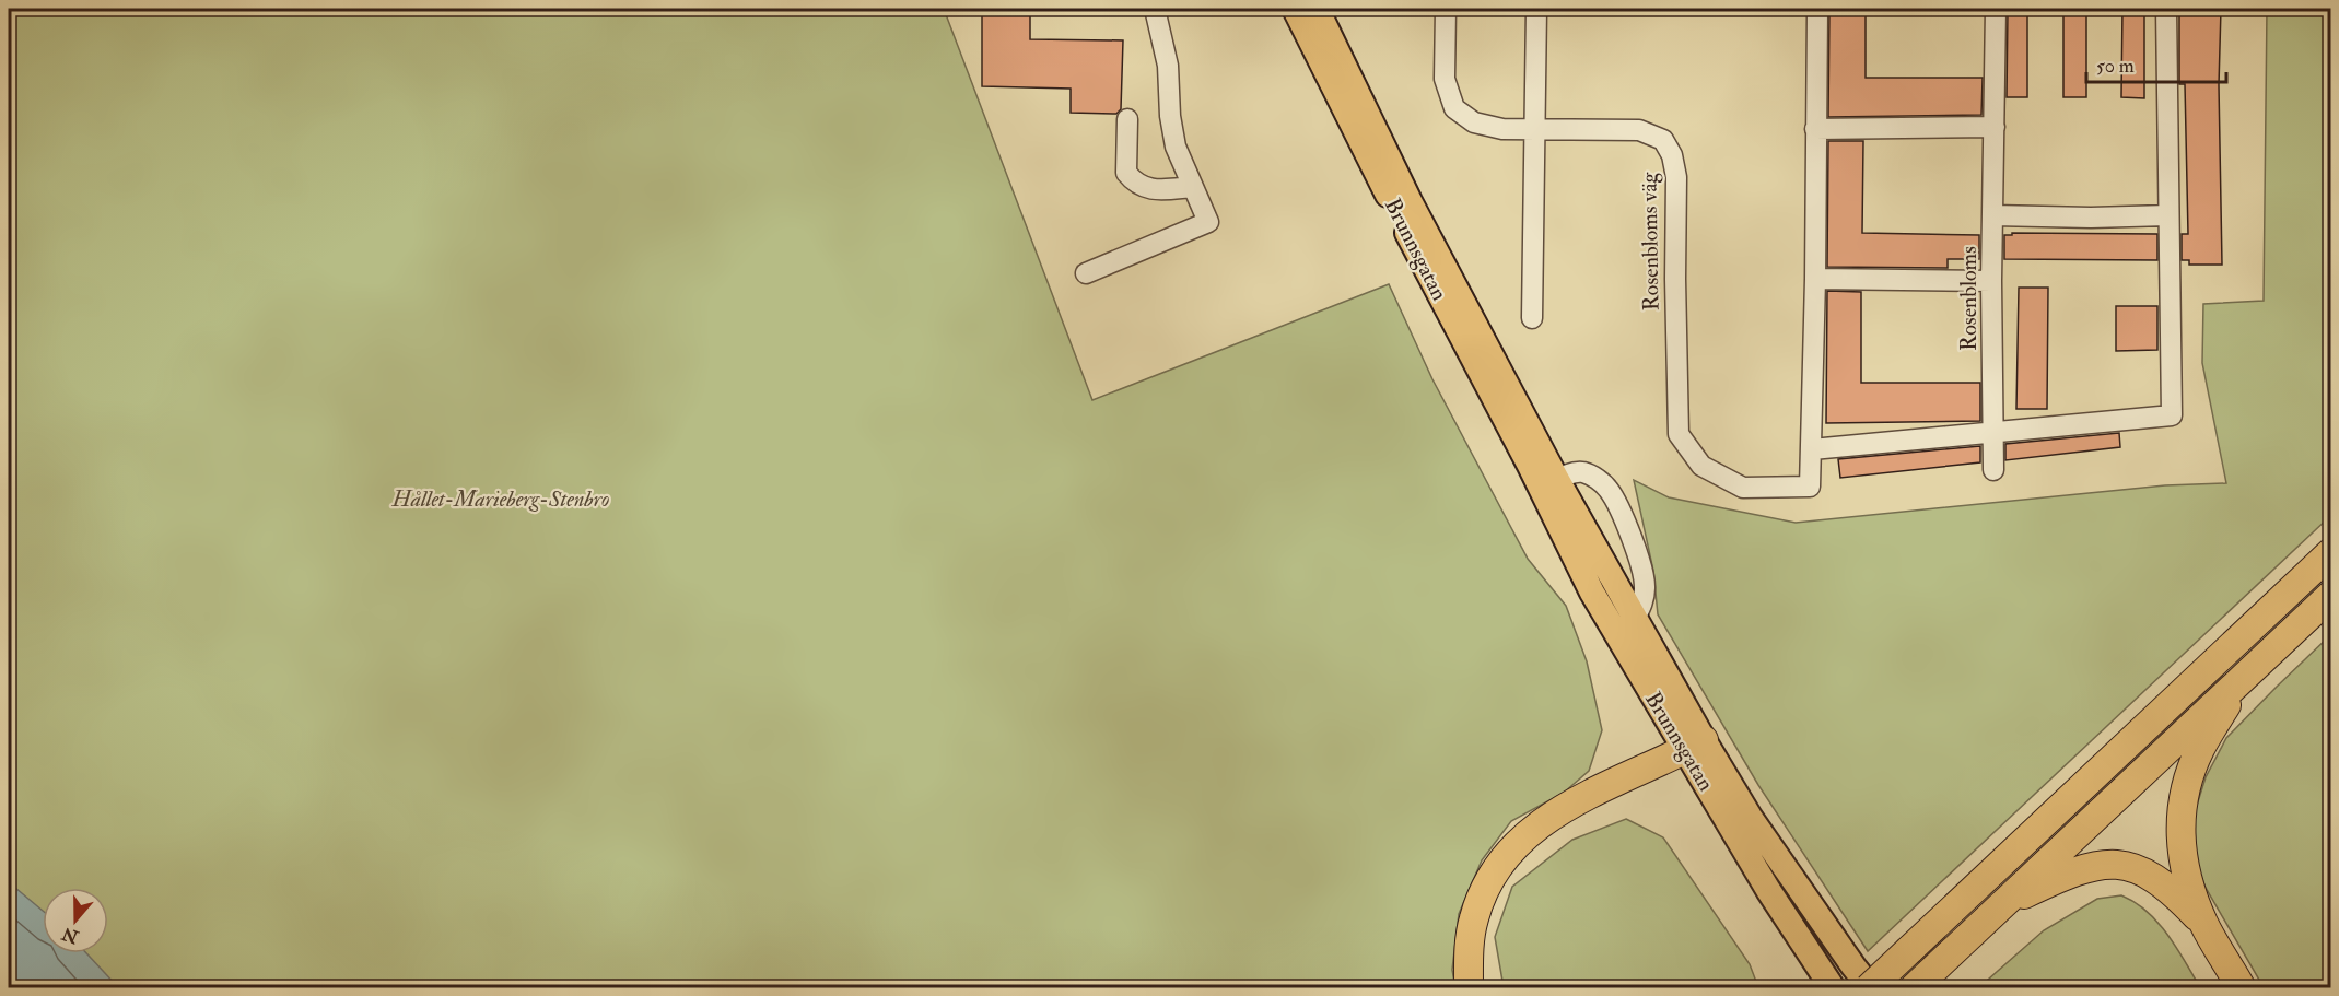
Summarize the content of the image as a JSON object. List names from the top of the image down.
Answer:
{
  "streets": {
    "main road": ["Brunnsgatan"],
    "street": ["Rosenbloms väg", "Rosenbloms"]
  },
  "parks": ["Hållet-Marieberg-Stenbro"],
  "scale_bar": "50 m",
  "north": "bottom"
}
